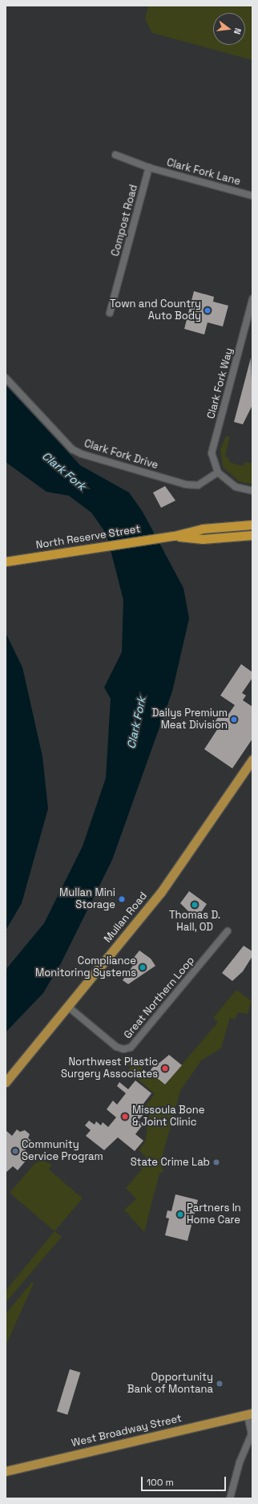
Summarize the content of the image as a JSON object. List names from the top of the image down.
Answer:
{
  "streets": {
    "highway": ["North Reserve Street"],
    "main road": ["Mullan Road", "West Broadway Street"],
    "street": [
      "Clark Fork Lane",
      "Compost Road",
      "Clark Fork Way",
      "Clark Fork Drive",
      "Great Northern Loop"
    ]
  },
  "crossings": [
    ["Clark Fork Lane", "Compost Road"],
    ["Clark Fork Way", "Clark Fork Drive"],
    ["Mullan Road", "Great Northern Loop"]
  ],
  "water": ["Clark Fork"],
  "places": [
    "Town and Country Auto Body",
    "Dailys Premium Meat Division",
    "Mullan Mini Storage",
    "Thomas D. Hall, OD",
    "Compliance Monitoring Systems",
    "Northwest Plastic Surgery Associates",
    "Missoula Bone & Joint Clinic",
    "Community Service Program",
    "State Crime Lab",
    "Partners In Home Care",
    "Opportunity Bank of Montana"
  ],
  "scale_bar": "100 m",
  "north": "right"
}
